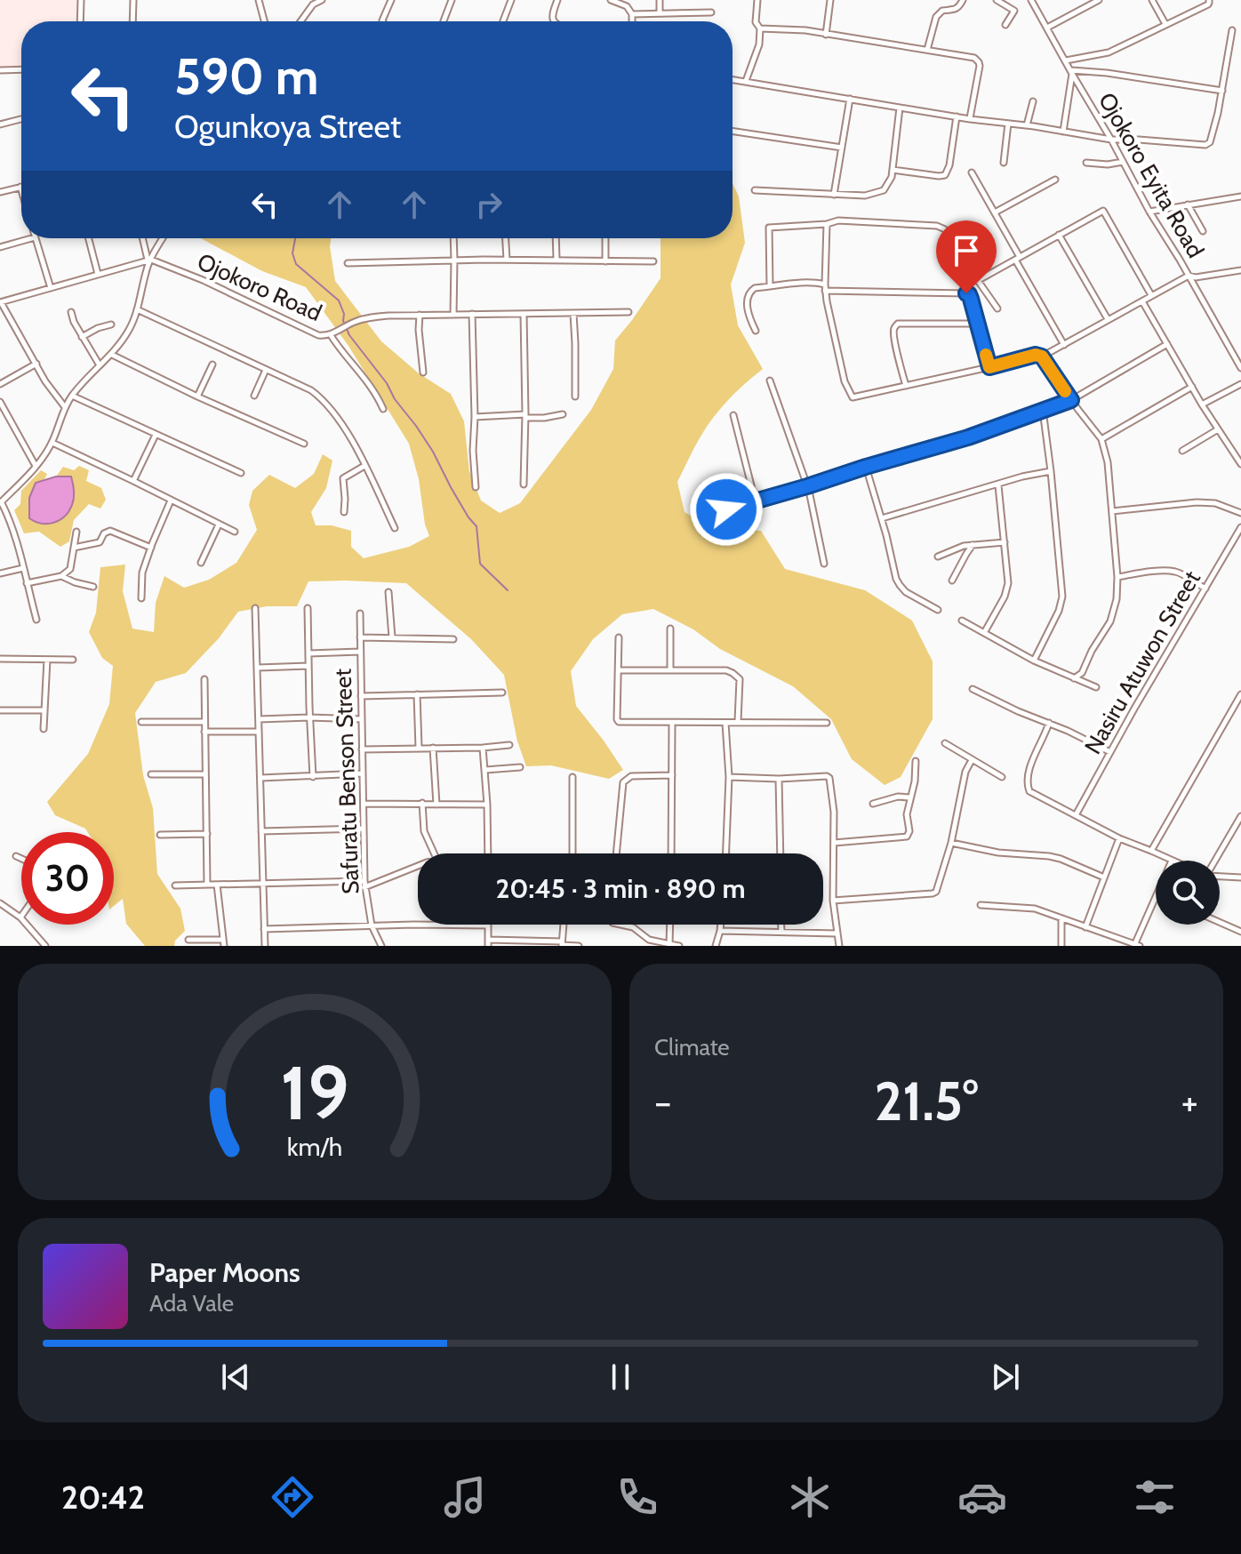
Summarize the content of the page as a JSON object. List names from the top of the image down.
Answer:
{
  "streets": {
    "street": [
      "Ojokoro Eyita Road",
      "Ojokoro Road",
      "Nasiru Atuwon Street",
      "Safuratu Benson Street"
    ]
  },
  "page": {
    "turn": ["590 m", "Ogunkoya Street"],
    "limit": "30",
    "trip": "20:45 · 3 min · 890 m",
    "tile": "Climate",
    "heat": ["−", "21.5°", "+"],
    "song": ["Paper Moons", "Ada Vale"],
    "tabs": "20:42",
    "gauge": ["19", "km/h"]
  }
}
